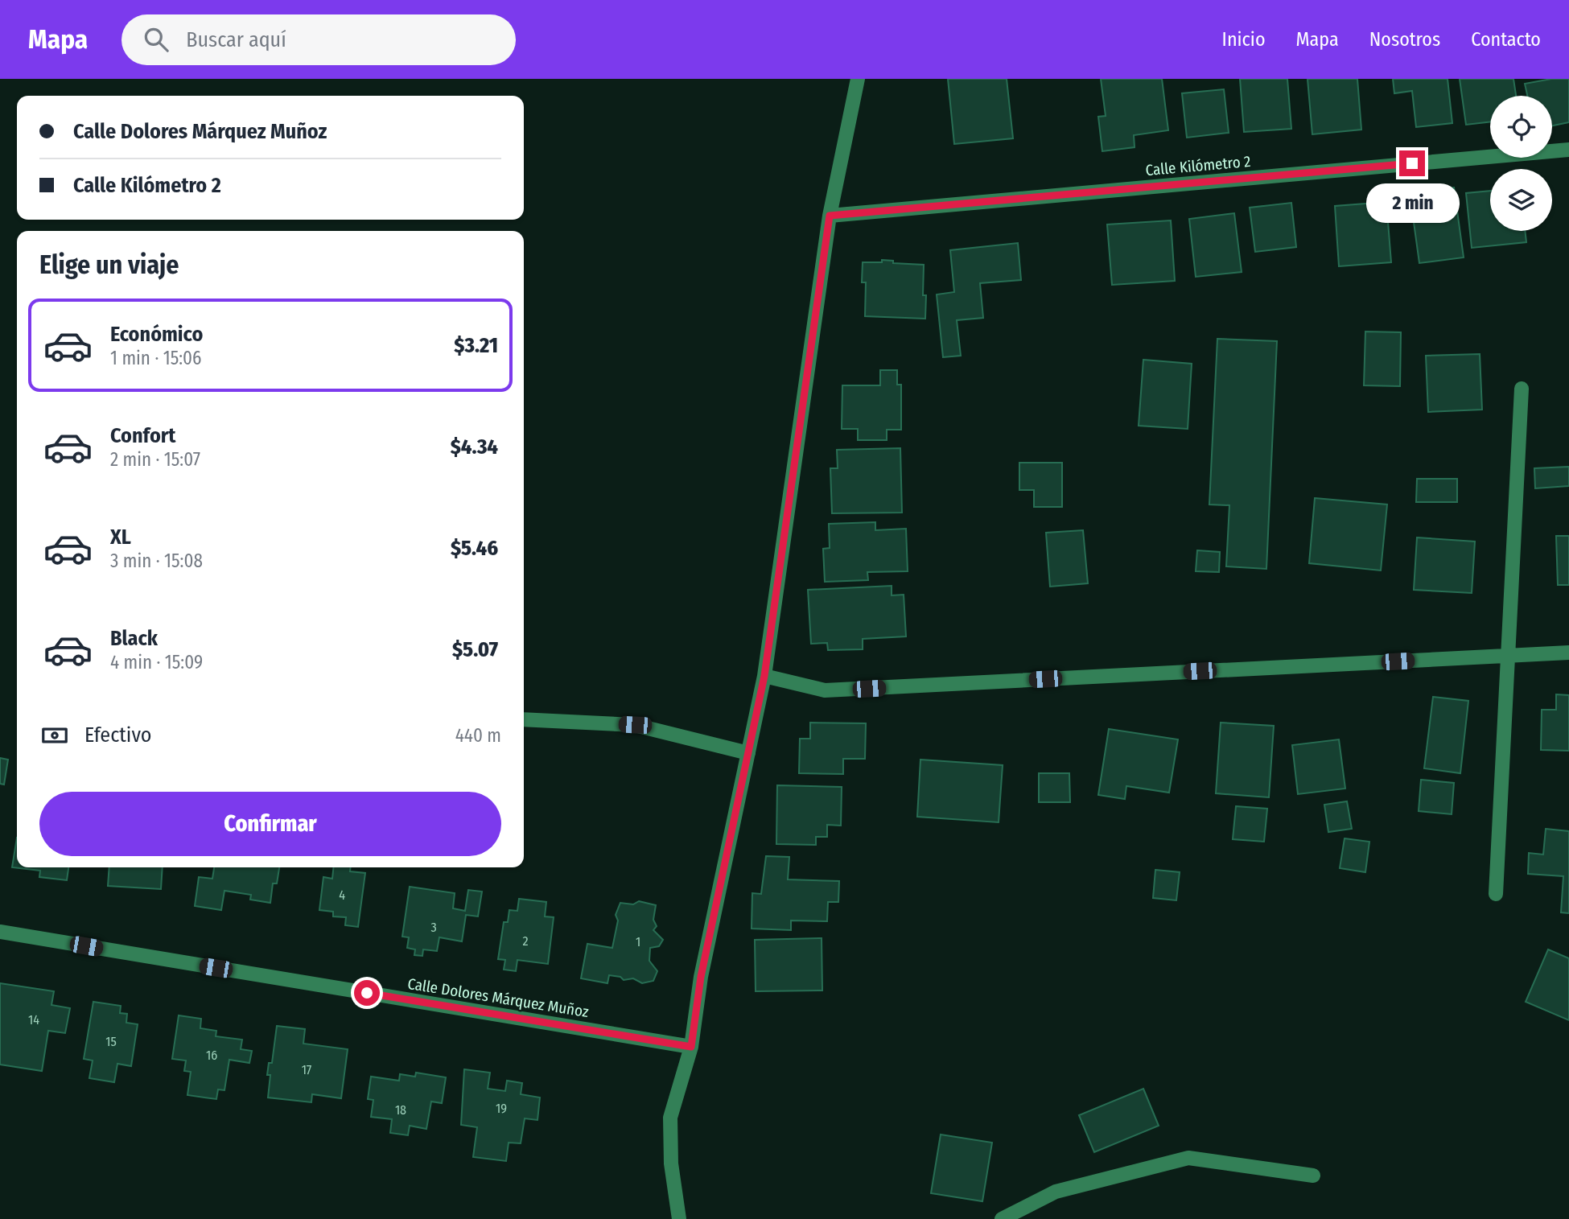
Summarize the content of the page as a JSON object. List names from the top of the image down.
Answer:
{
  "streets": {
    "street": ["Calle Kilómetro 2", "Calle Dolores Márquez Muñoz"]
  },
  "house_numbers": [
    "4",
    "3",
    "2",
    "1",
    "14",
    "15",
    "16",
    "17",
    "19",
    "18"
  ],
  "page": {
    "header": "Mapa",
    "search": "Buscar aquí",
    "nav": [
      "Inicio",
      "Mapa",
      "Nosotros",
      "Contacto"
    ],
    "banner": ["Calle Dolores Márquez Muñoz", "Calle Kilómetro 2"],
    "bubble": "2 min",
    "heading": "Elige un viaje",
    "list": [
      {
        "name": "Económico",
        "note": "1 min · 15:06",
        "value": "$3.21"
      },
      {
        "name": "Confort",
        "note": "2 min · 15:07",
        "value": "$4.34"
      },
      {
        "name": "XL",
        "note": "3 min · 15:08",
        "value": "$5.46"
      },
      {
        "name": "Black",
        "note": "4 min · 15:09",
        "value": "$5.07"
      }
    ],
    "pay": ["Efectivo", "440 m"],
    "buttons": "Confirmar"
  }
}
